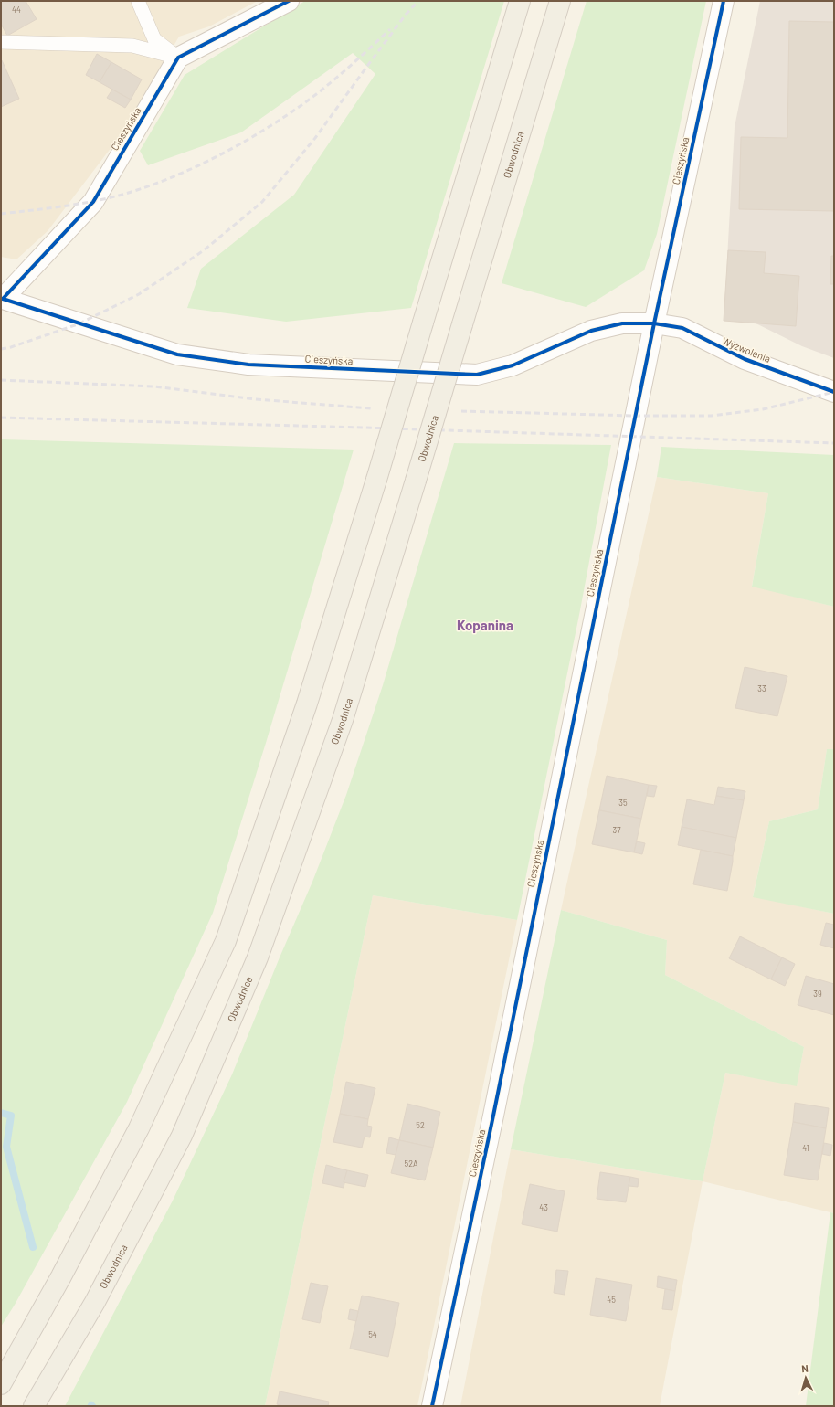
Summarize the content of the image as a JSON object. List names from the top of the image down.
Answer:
{
  "streets": {
    "main road": ["Obwodnica"],
    "street": ["Cieszyńska", "Wyzwolenia"]
  },
  "crossings": [
    ["Cieszyńska", "Wyzwolenia"]
  ],
  "districts": ["Kopanina"],
  "house_numbers": [
    "44",
    "33",
    "35",
    "37",
    "39",
    "52",
    "41",
    "52A",
    "43",
    "45",
    "54"
  ],
  "north": "top"
}
